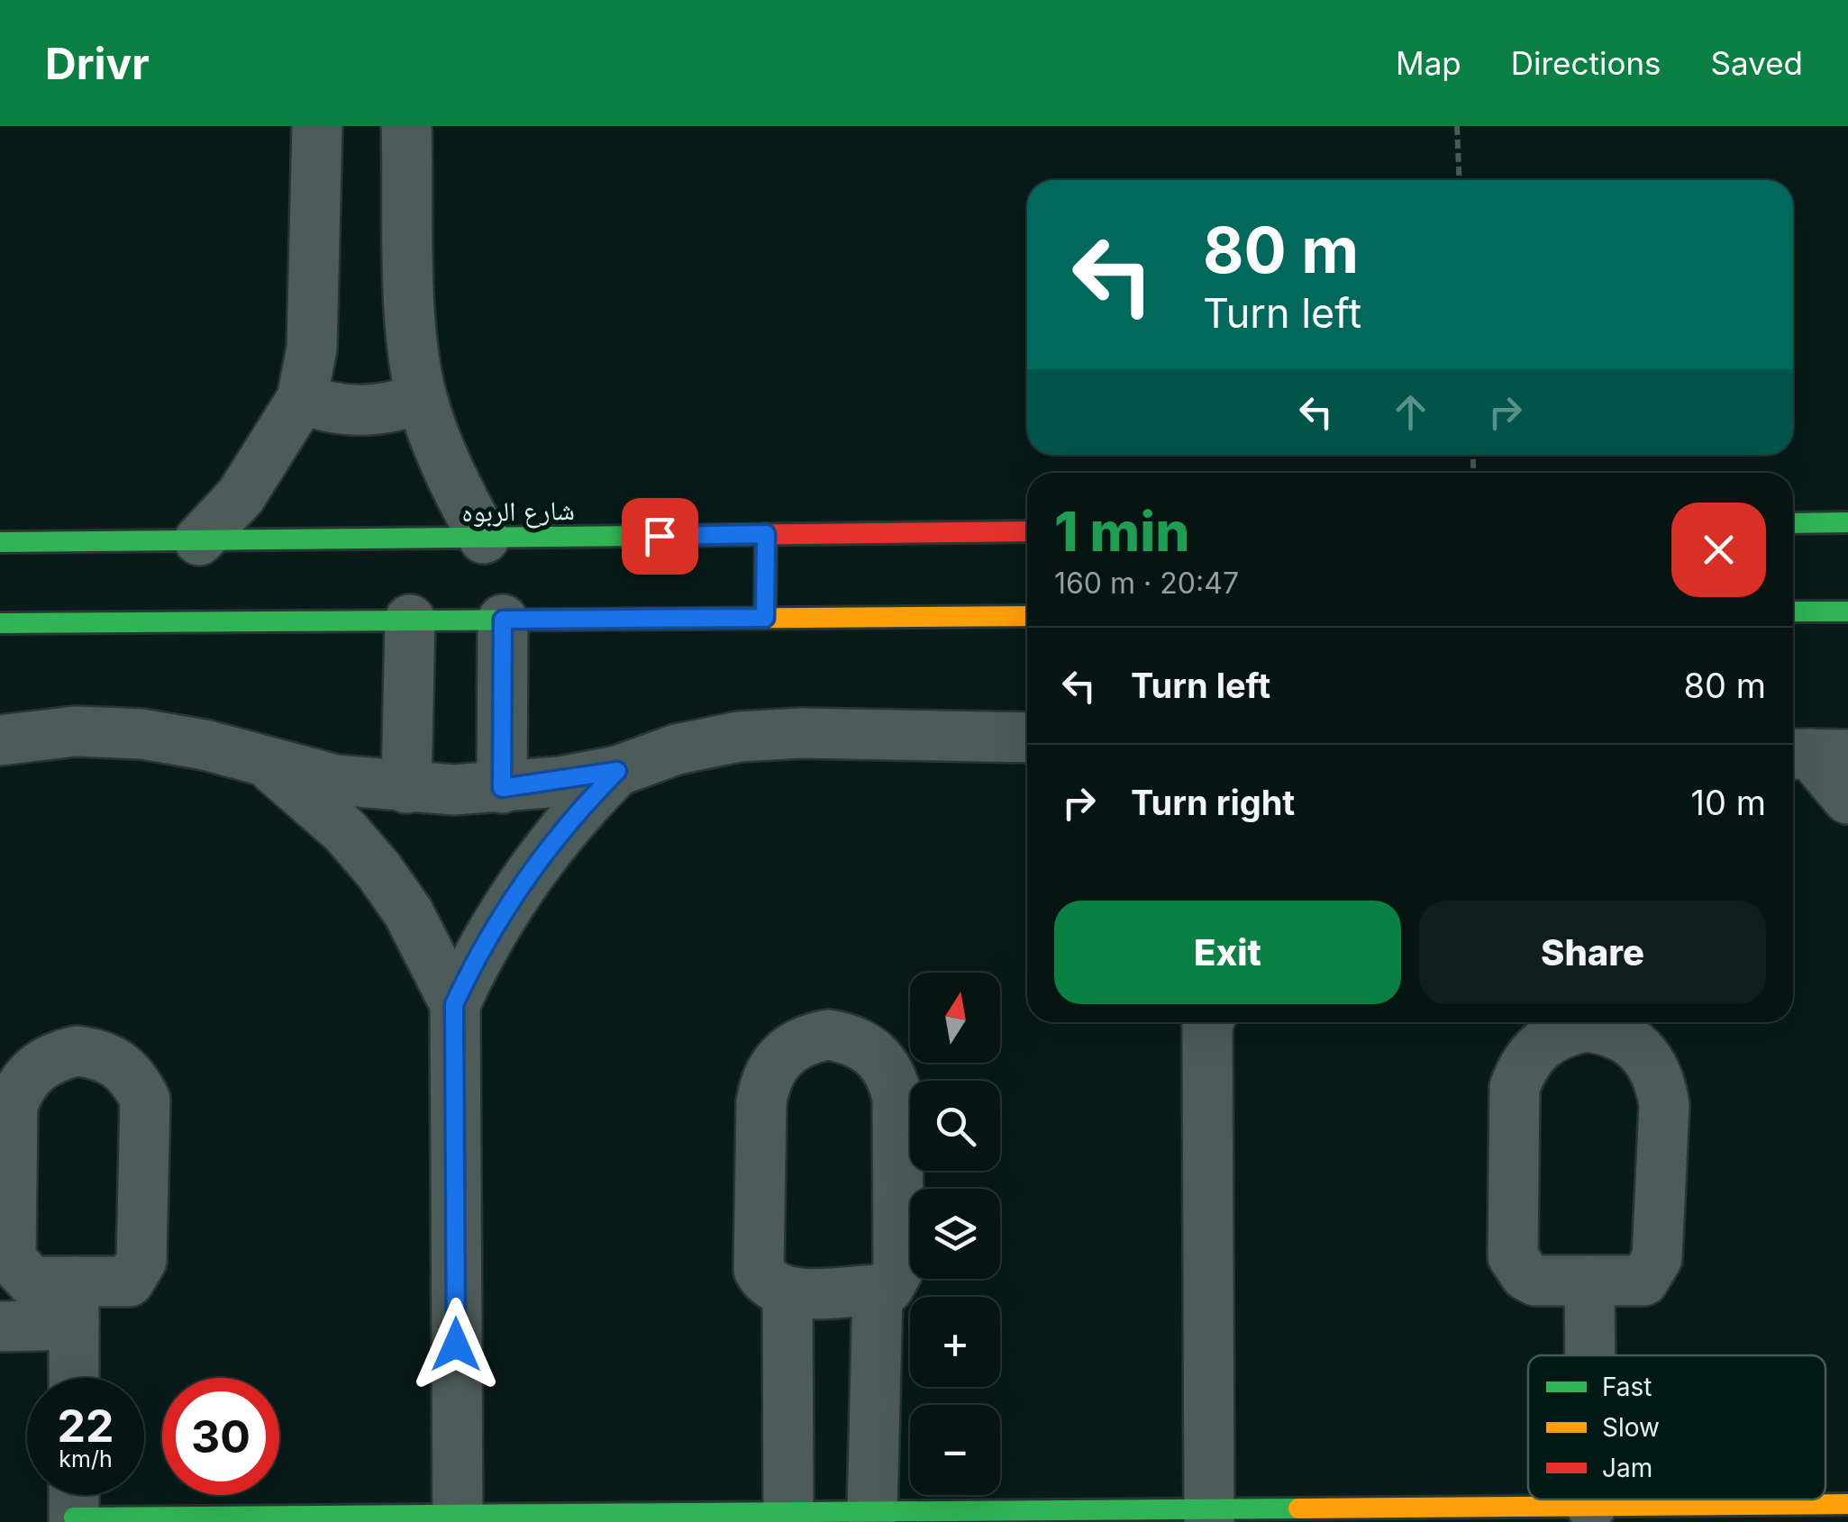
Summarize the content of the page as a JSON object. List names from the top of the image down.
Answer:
{
  "streets": {
    "street": ["شارع الربوه"]
  },
  "legend": ["Fast", "Slow", "Jam"],
  "north": "top",
  "page": {
    "header": "Drivr",
    "nav": ["Map", "Directions", "Saved"],
    "turn": ["80 m", "Turn left"],
    "heading": ["1 min", "160 m · 20:47"],
    "list": [
      {
        "name": "Turn left",
        "value": "80 m"
      },
      {
        "name": "Turn right",
        "value": "10 m"
      }
    ],
    "buttons": ["Exit", "Share"],
    "map_buttons": ["+", "−"],
    "speed": "22 km/h",
    "limit": "30"
  }
}
